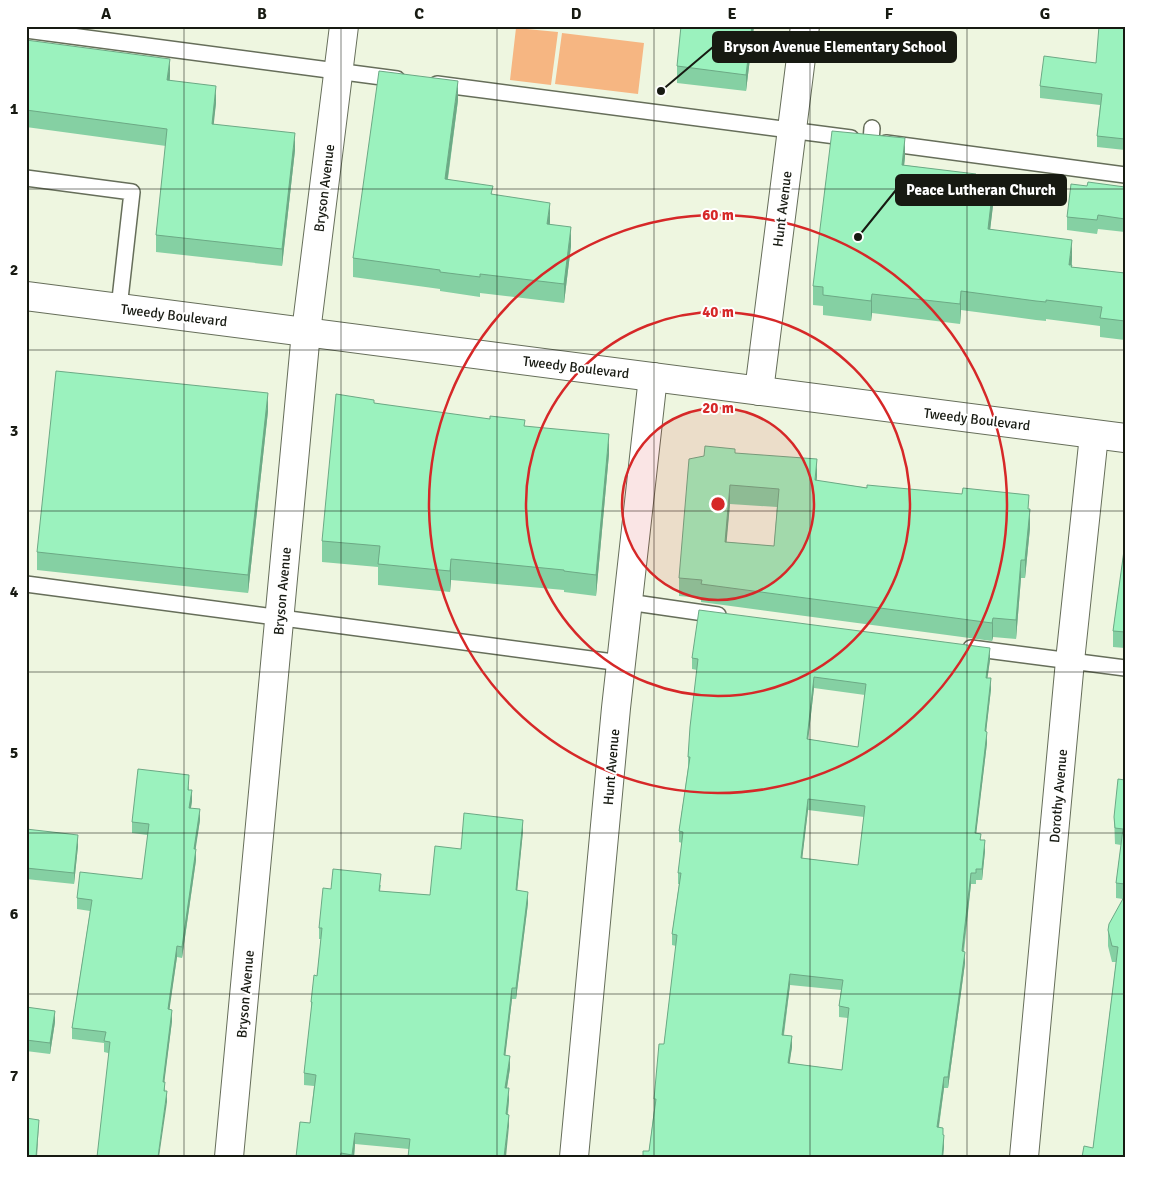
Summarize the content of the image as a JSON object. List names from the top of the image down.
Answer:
{
  "streets": {
    "street": [
      "Bryson Avenue",
      "Hunt Avenue",
      "Tweedy Boulevard",
      "Dorothy Avenue"
    ]
  },
  "crossings": [
    ["Bryson Avenue", "Tweedy Boulevard"],
    ["Hunt Avenue", "Tweedy Boulevard"],
    ["Tweedy Boulevard", "Dorothy Avenue"]
  ],
  "places": ["Bryson Avenue Elementary School", "Peace Lutheran Church"],
  "grid": {
    "columns": [
      "A",
      "B",
      "C",
      "D",
      "E",
      "F",
      "G"
    ],
    "rows": [
      "1",
      "2",
      "3",
      "4",
      "5",
      "6",
      "7"
    ]
  },
  "rings": ["60 m", "40 m", "20 m"]
}
